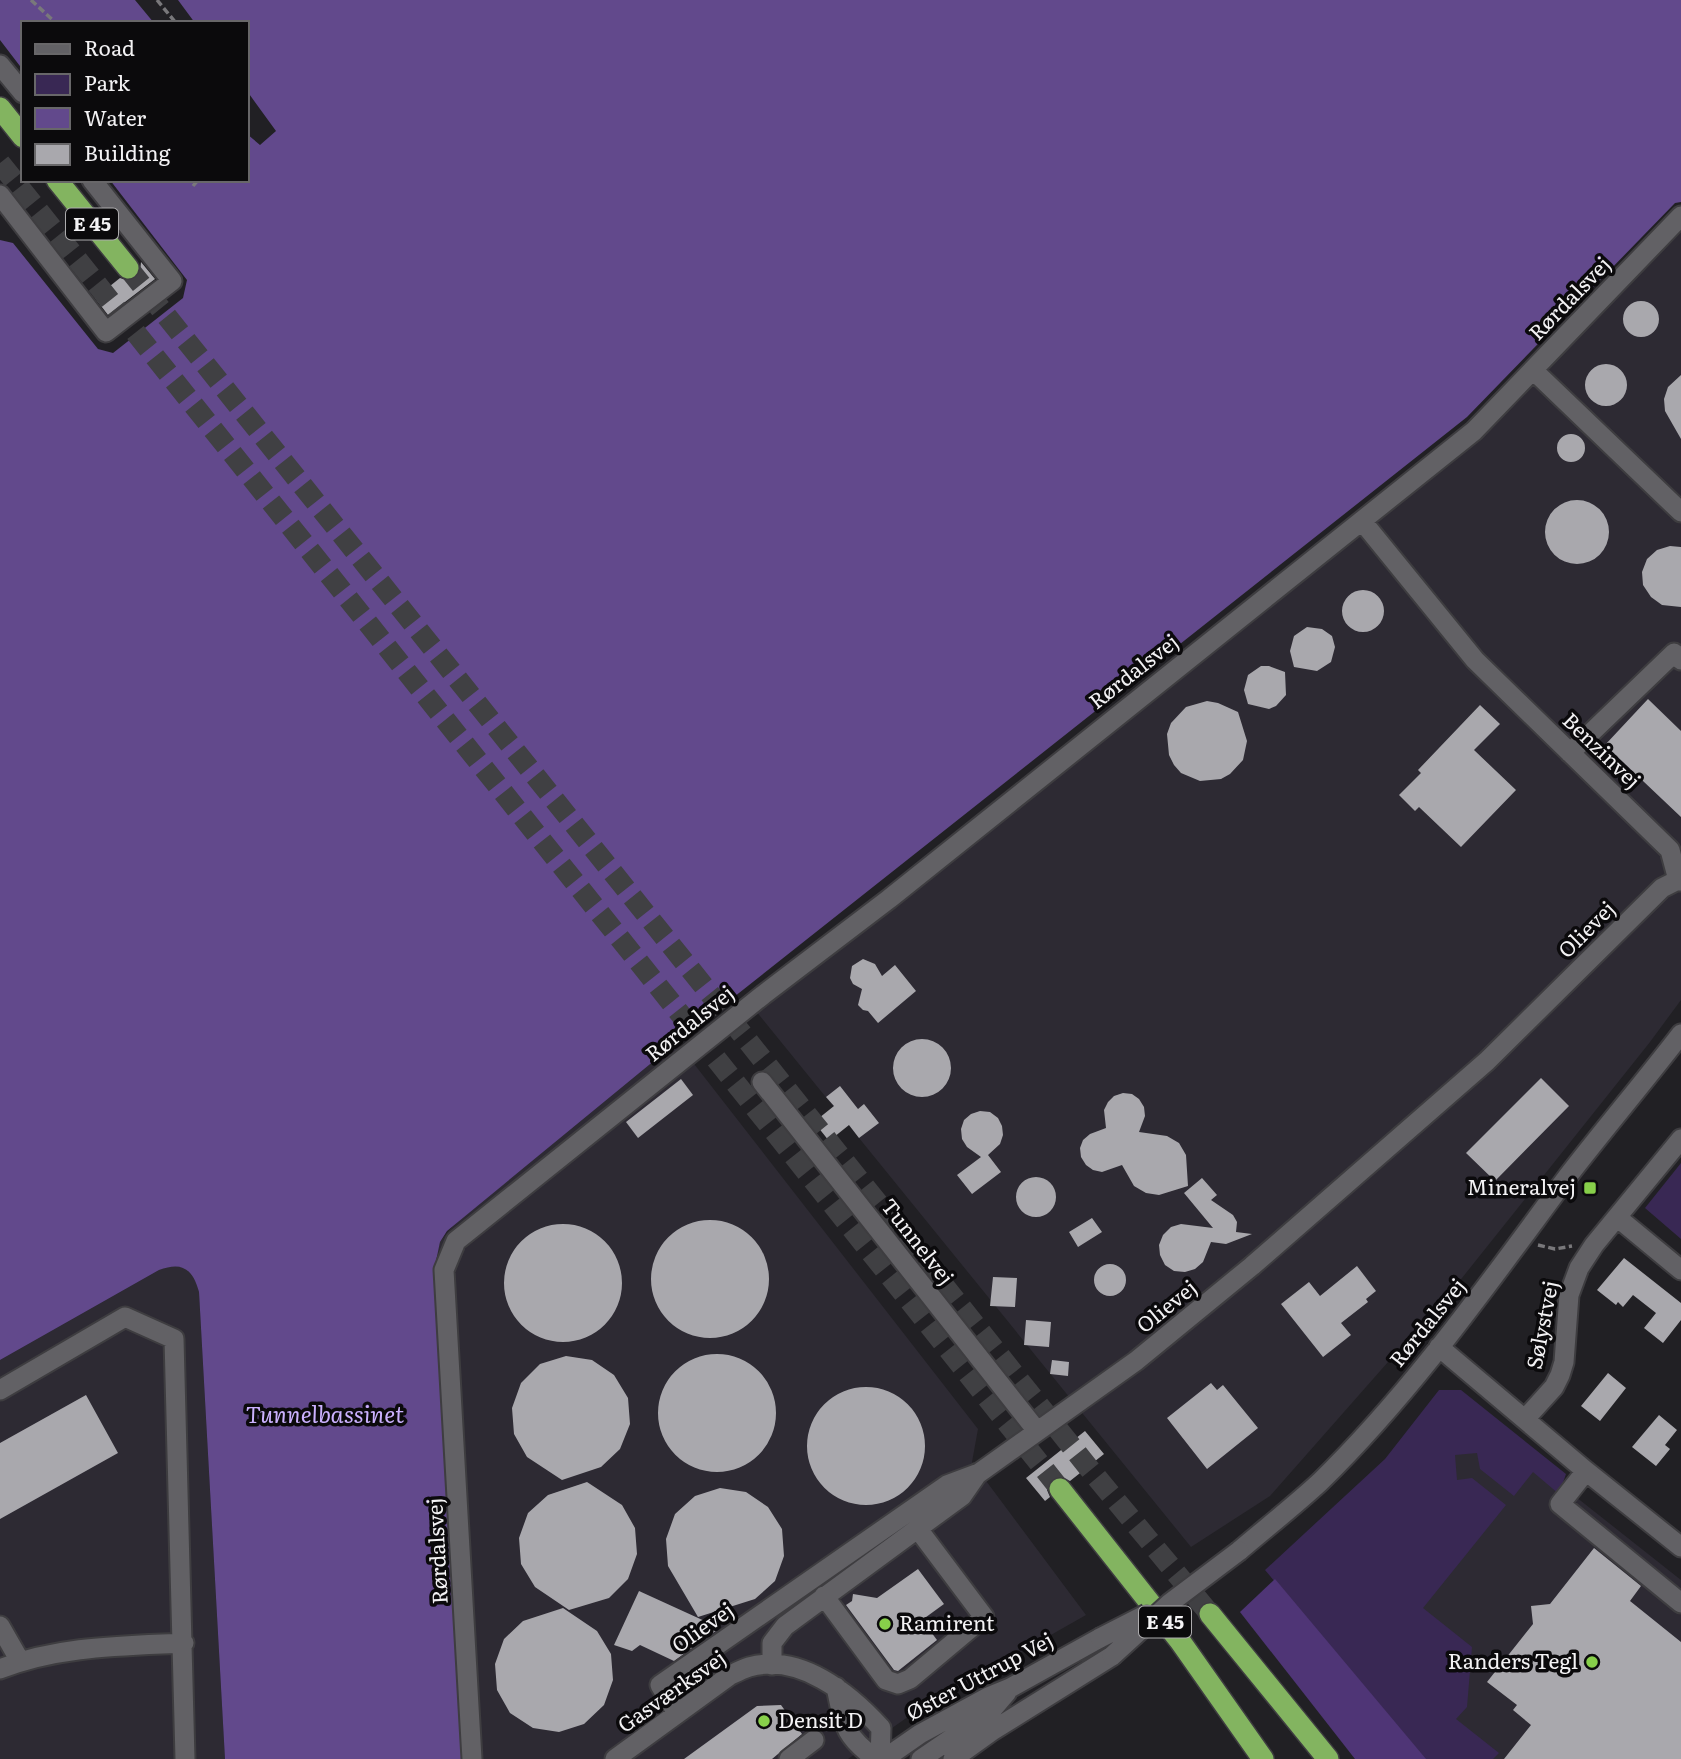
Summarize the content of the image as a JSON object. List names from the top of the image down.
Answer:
{
  "streets": {
    "highway": ["E 45"],
    "street": [
      "Rørdalsvej",
      "Benzinvej",
      "Olievej",
      "Tunnelvej",
      "Sølystvej",
      "Øster Uttrup Vej",
      "Gasværksvej"
    ]
  },
  "crossings": [
    ["Rørdalsvej", "Benzinvej"],
    ["Rørdalsvej", "Øster Uttrup Vej"],
    ["Benzinvej", "Olievej"],
    ["Olievej", "Tunnelvej"],
    ["Olievej", "Gasværksvej"],
    ["Øster Uttrup Vej", "Gasværksvej"]
  ],
  "water": ["Tunnelbassinet"],
  "places": {
    "transit": ["Mineralvej"],
    "other": ["Ramirent", "Randers Tegl", "Densit D"]
  },
  "legend": [
    "Road",
    "Park",
    "Water",
    "Building"
  ]
}
